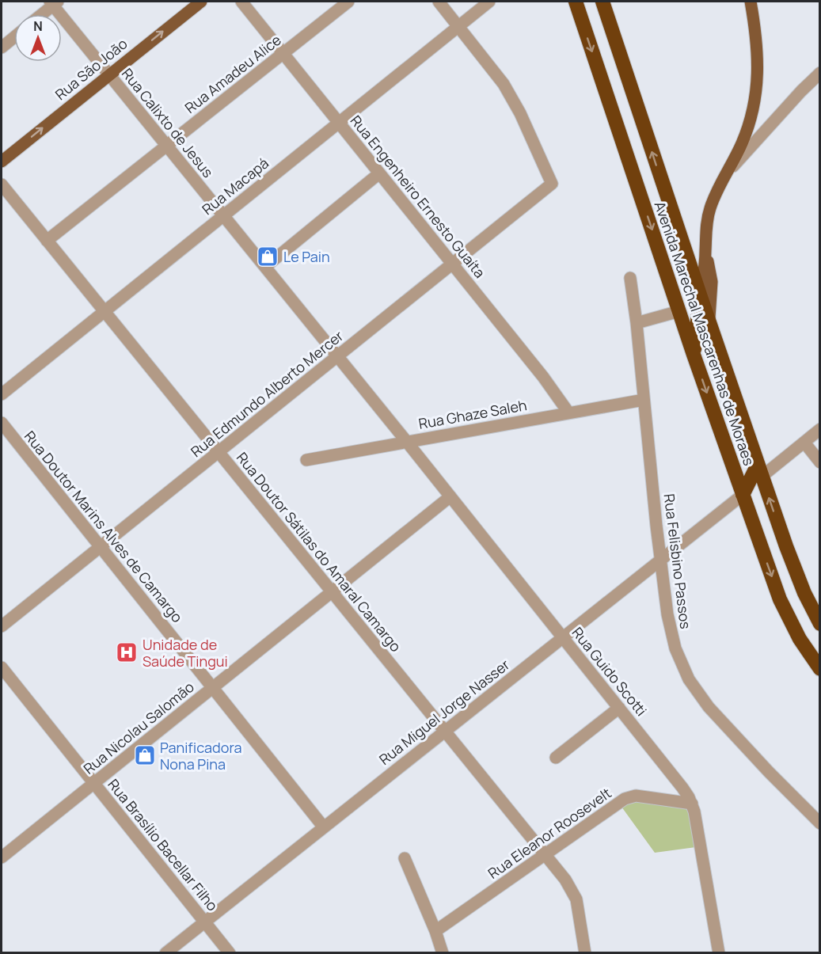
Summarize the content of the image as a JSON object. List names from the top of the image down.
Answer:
{
  "streets": {
    "highway": ["Avenida Marechal Mascarenhas de Moraes"],
    "main road": ["Rua São João"],
    "street": [
      "Rua Amadeu Alice",
      "Rua Calixto de Jesus",
      "Rua Macapá",
      "Rua Engenheiro Ernesto Guaíta",
      "Rua Edmundo Alberto Mercer",
      "Rua Ghaze Saleh",
      "Rua Doutor Marins Alves de Camargo",
      "Rua Doutor Sátilas do Amaral Camargo",
      "Rua Felisbino Passos",
      "Rua Guido Scotti",
      "Rua Miguel Jorge Nasser",
      "Rua Nicolau Salomão",
      "Rua Eleanor Roosevelt",
      "Rua Brasílio Bacellar Filho"
    ]
  },
  "crossings": [
    ["Rua São João", "Rua Calixto de Jesus"],
    ["Rua Amadeu Alice", "Rua Calixto de Jesus"],
    ["Rua Amadeu Alice", "Rua Engenheiro Ernesto Guaíta"],
    ["Rua Amadeu Alice", "Rua Doutor Sátilas do Amaral Camargo"],
    ["Rua Calixto de Jesus", "Rua Macapá"],
    ["Rua Calixto de Jesus", "Rua Edmundo Alberto Mercer"],
    ["Rua Calixto de Jesus", "Rua Ghaze Saleh"],
    ["Rua Calixto de Jesus", "Rua Guido Scotti"],
    ["Rua Macapá", "Rua Engenheiro Ernesto Guaíta"],
    ["Rua Macapá", "Rua Edmundo Alberto Mercer"],
    ["Rua Macapá", "Rua Doutor Sátilas do Amaral Camargo"],
    ["Rua Engenheiro Ernesto Guaíta", "Rua Edmundo Alberto Mercer"],
    ["Rua Engenheiro Ernesto Guaíta", "Rua Ghaze Saleh"],
    ["Avenida Marechal Mascarenhas de Moraes", "Rua Miguel Jorge Nasser"],
    ["Rua Edmundo Alberto Mercer", "Rua Doutor Marins Alves de Camargo"],
    ["Rua Edmundo Alberto Mercer", "Rua Doutor Sátilas do Amaral Camargo"],
    ["Rua Ghaze Saleh", "Rua Felisbino Passos"],
    ["Rua Ghaze Saleh", "Rua Guido Scotti"],
    ["Rua Doutor Marins Alves de Camargo", "Rua Miguel Jorge Nasser"],
    ["Rua Doutor Marins Alves de Camargo", "Rua Nicolau Salomão"],
    ["Rua Doutor Sátilas do Amaral Camargo", "Rua Miguel Jorge Nasser"],
    ["Rua Doutor Sátilas do Amaral Camargo", "Rua Nicolau Salomão"],
    ["Rua Doutor Sátilas do Amaral Camargo", "Rua Eleanor Roosevelt"],
    ["Rua Felisbino Passos", "Rua Miguel Jorge Nasser"],
    ["Rua Guido Scotti", "Rua Miguel Jorge Nasser"],
    ["Rua Guido Scotti", "Rua Nicolau Salomão"],
    ["Rua Guido Scotti", "Rua Eleanor Roosevelt"],
    ["Rua Miguel Jorge Nasser", "Rua Brasílio Bacellar Filho"],
    ["Rua Nicolau Salomão", "Rua Brasílio Bacellar Filho"]
  ],
  "one_way": ["Rua São João"],
  "places": {
    "shop": ["Le Pain", "Panificadora Nona Pina"],
    "hospital": ["Unidade de Saúde Tingui"]
  },
  "north": "top"
}
